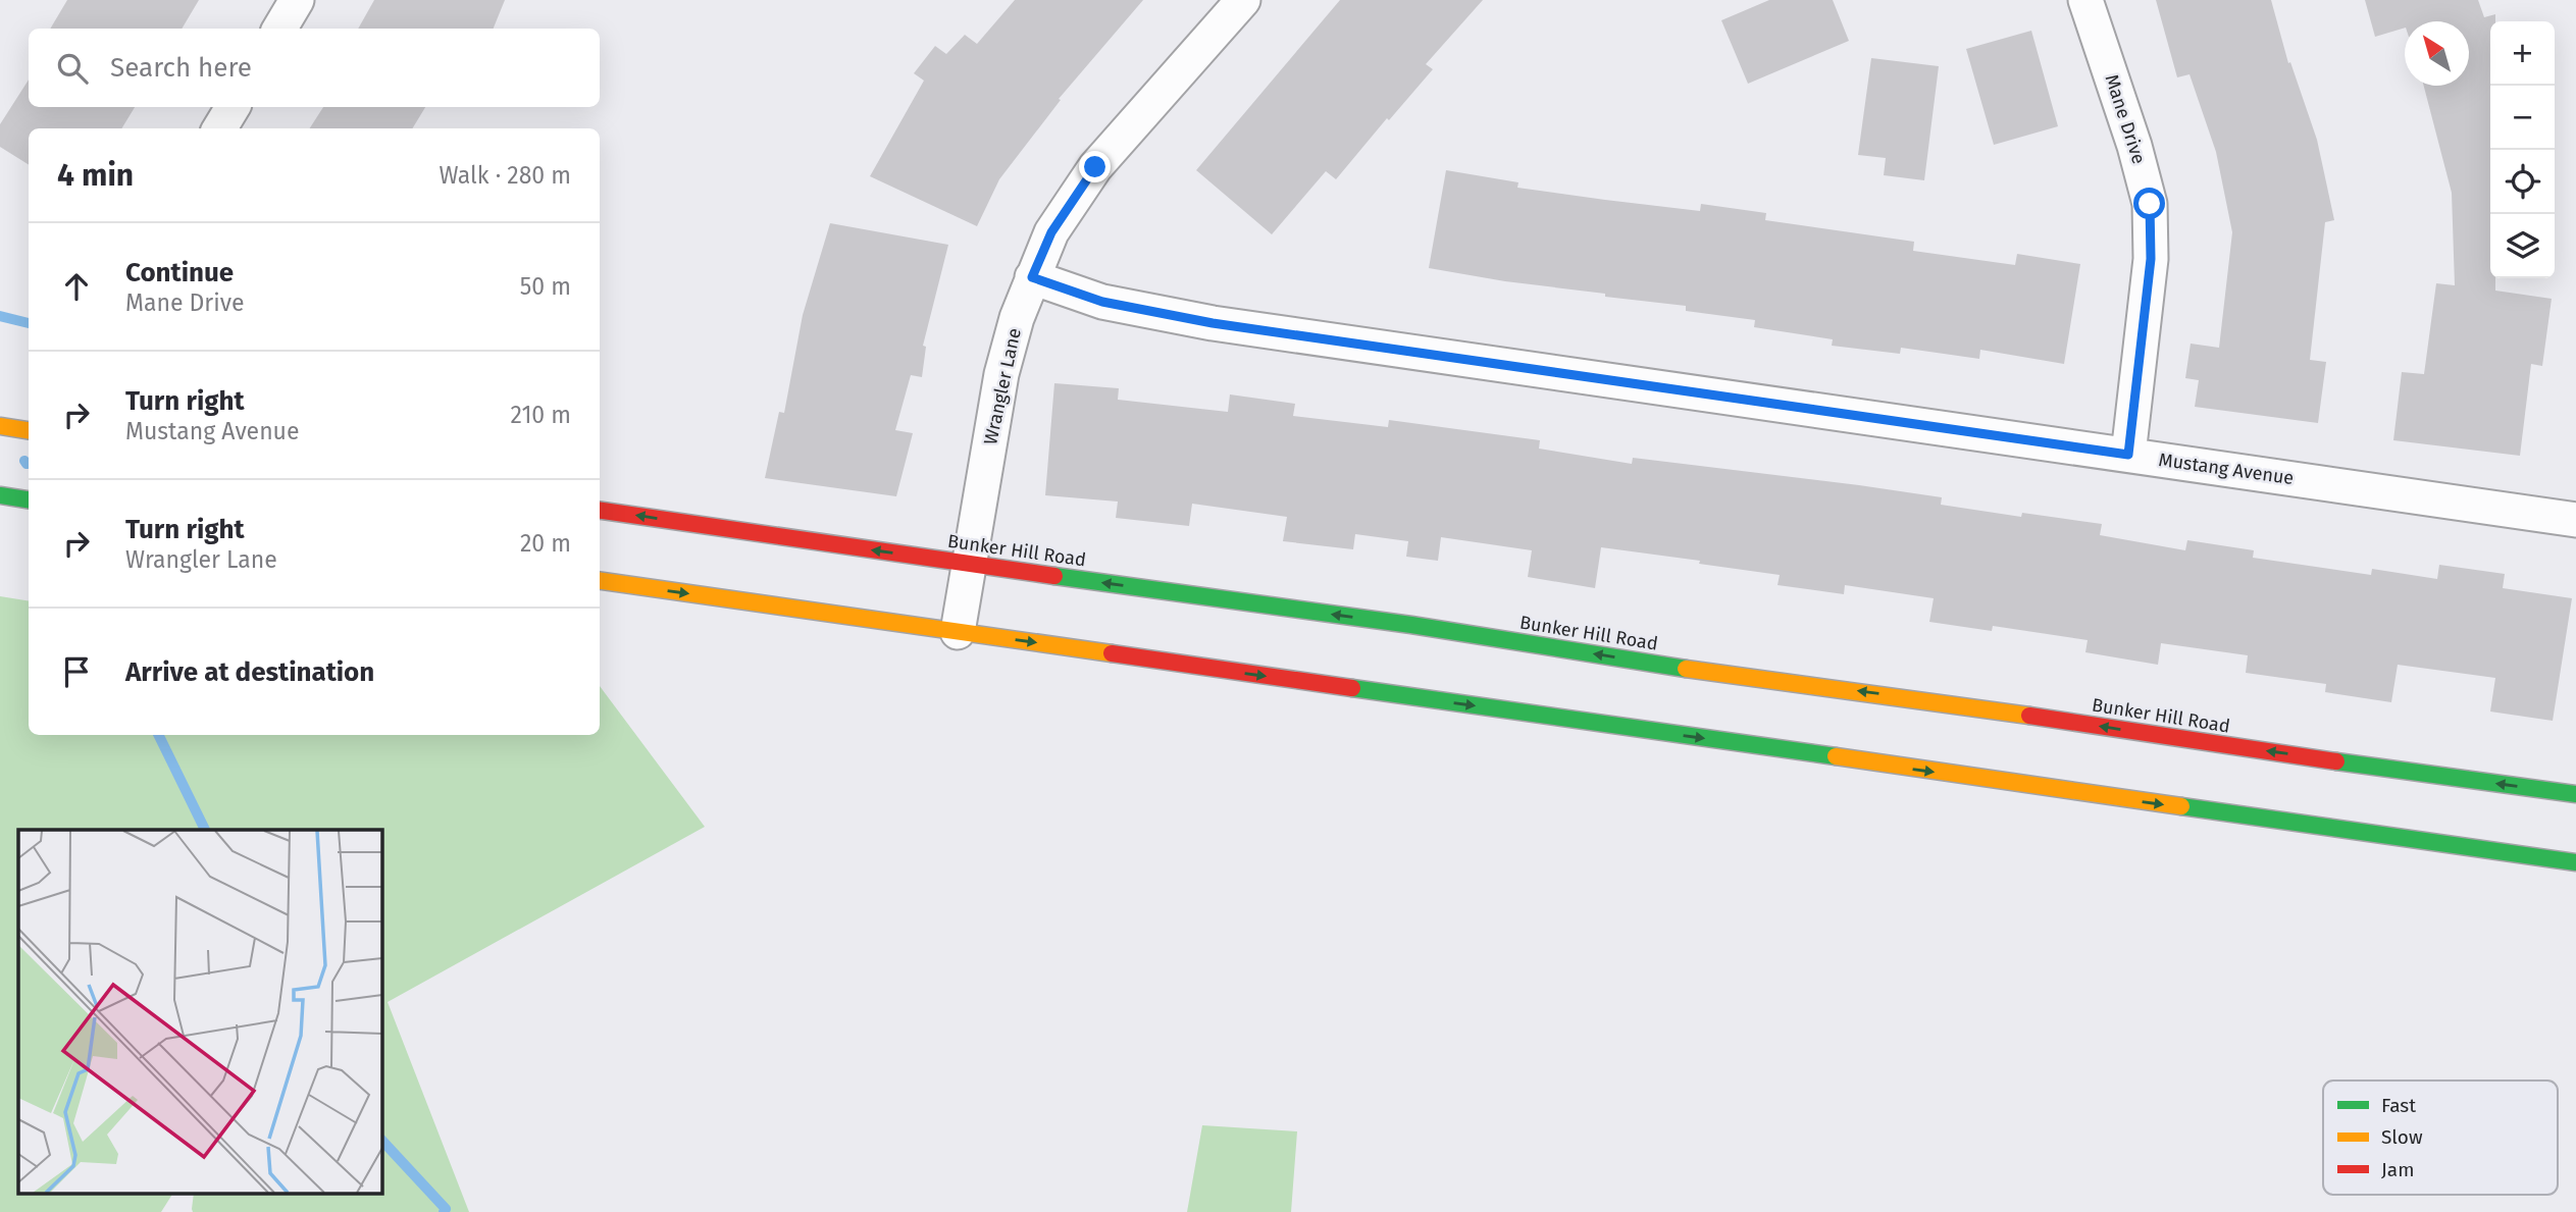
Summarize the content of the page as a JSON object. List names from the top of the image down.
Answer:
{
  "streets": {
    "main road": ["Bunker Hill Road"],
    "street": ["Mane Drive", "Wrangler Lane", "Mustang Avenue"]
  },
  "crossings": [
    ["Mane Drive", "Mustang Avenue"],
    ["Wrangler Lane", "Mustang Avenue"],
    ["Wrangler Lane", "Bunker Hill Road"]
  ],
  "legend": ["Fast", "Slow", "Jam"],
  "north": "top left",
  "page": {
    "map_buttons": ["+", "−"],
    "search": "Search here",
    "heading": ["4 min", "Walk · 280 m"],
    "list": [
      ["Continue", "Mane Drive", "50 m"],
      ["Turn right", "Mustang Avenue", "210 m"],
      ["Turn right", "Wrangler Lane", "20 m"],
      "Arrive at destination"
    ]
  }
}
